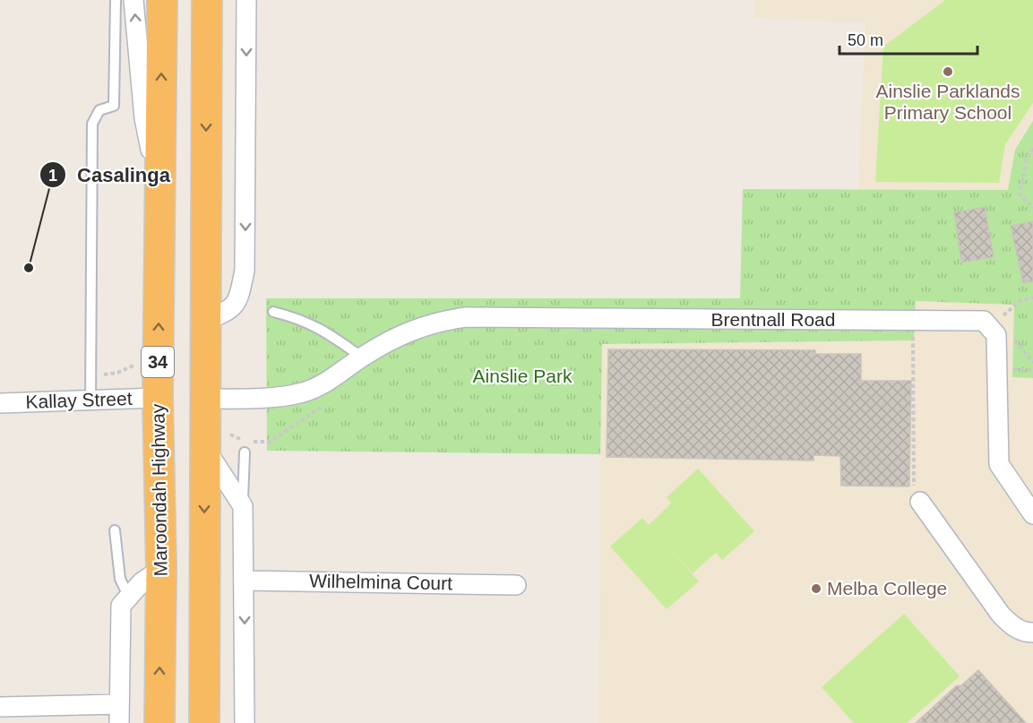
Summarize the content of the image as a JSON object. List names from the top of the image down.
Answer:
{
  "streets": {
    "highway": ["34", "Maroondah Highway"],
    "street": ["Brentnall Road", "Kallay Street", "Wilhelmina Court"]
  },
  "crossings": [
    ["Kallay Street", "Maroondah Highway"]
  ],
  "parks": ["Ainslie Park"],
  "places": ["Ainslie Parklands Primary School", "Casalinga", "Melba College"],
  "scale_bar": "50 m"
}
